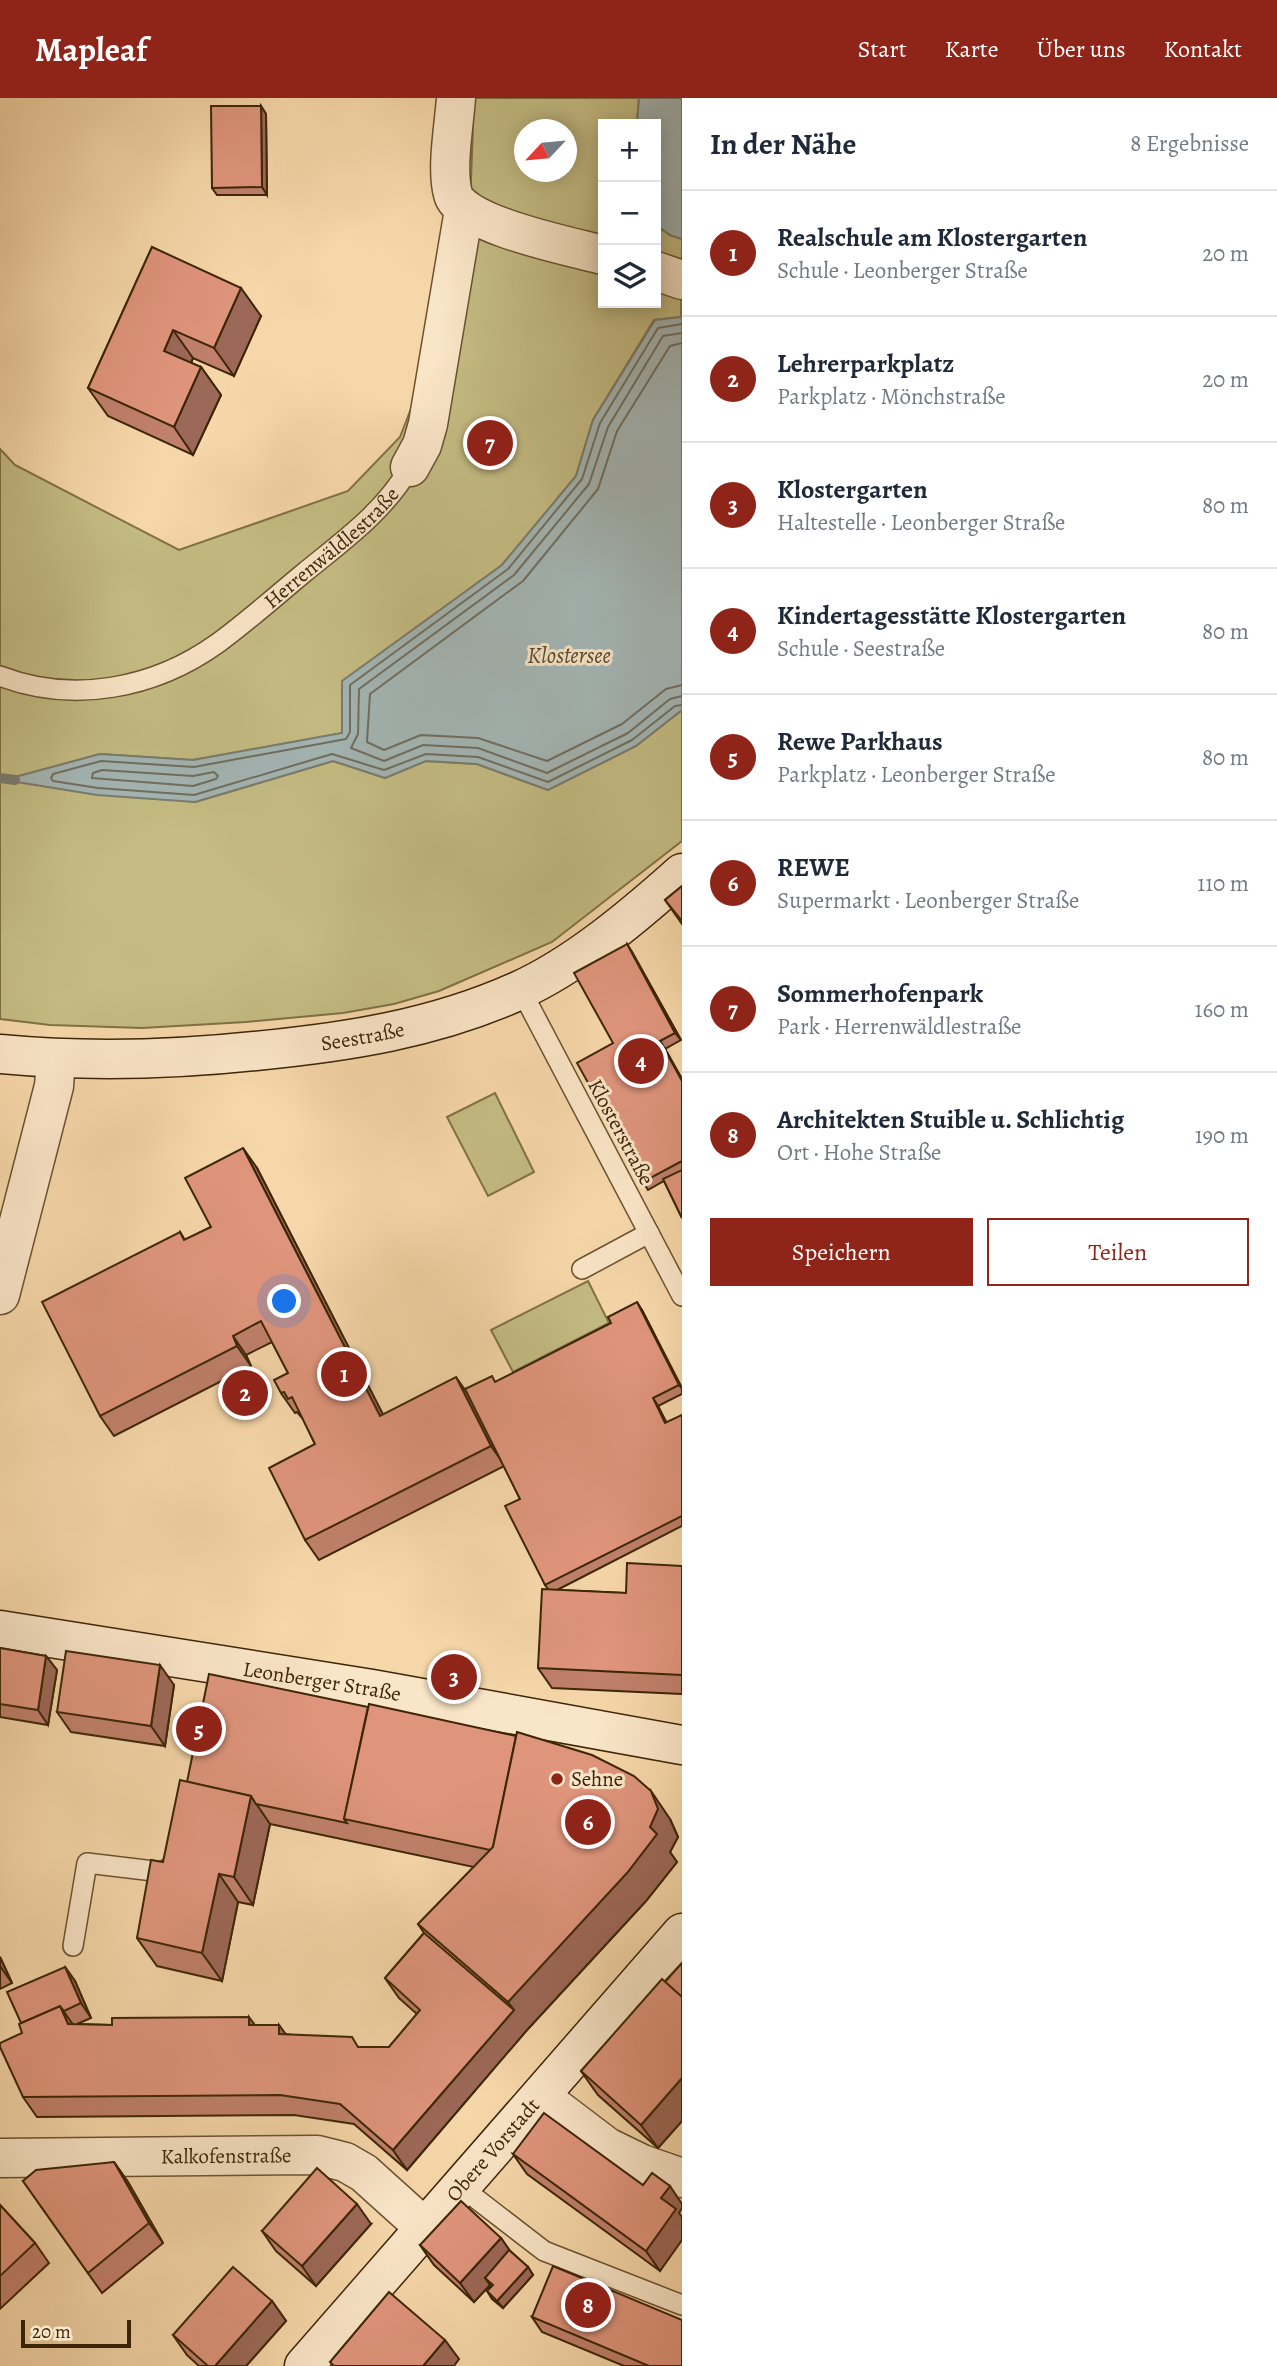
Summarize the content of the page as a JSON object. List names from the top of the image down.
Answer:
{
  "streets": {
    "street": [
      "Herrenwäldlestraße",
      "Seestraße",
      "Leonberger Straße",
      "Obere Vorstadt",
      "Kalkofenstraße"
    ],
    "lane": ["Klosterstraße"]
  },
  "crossings": [
    ["Seestraße", "Klosterstraße"],
    ["Obere Vorstadt", "Kalkofenstraße"]
  ],
  "water": ["Klostersee"],
  "places": ["Sehne"],
  "scale_bar": "20 m",
  "north": "bottom left",
  "page": {
    "header": "Mapleaf",
    "nav": [
      "Start",
      "Karte",
      "Über uns",
      "Kontakt"
    ],
    "heading": ["In der Nähe", "8 Ergebnisse"],
    "map_buttons": ["+", "−"],
    "list": [
      {
        "mark": "1",
        "name": "Realschule am Klostergarten",
        "note": "Schule · Leonberger Straße",
        "value": "20 m"
      },
      {
        "mark": "2",
        "name": "Lehrerparkplatz",
        "note": "Parkplatz · Mönchstraße",
        "value": "20 m"
      },
      {
        "mark": "3",
        "name": "Klostergarten",
        "note": "Haltestelle · Leonberger Straße",
        "value": "80 m"
      },
      {
        "mark": "4",
        "name": "Kindertagesstätte Klostergarten",
        "note": "Schule · Seestraße",
        "value": "80 m"
      },
      {
        "mark": "5",
        "name": "Rewe Parkhaus",
        "note": "Parkplatz · Leonberger Straße",
        "value": "80 m"
      },
      {
        "mark": "6",
        "name": "REWE",
        "note": "Supermarkt · Leonberger Straße",
        "value": "110 m"
      },
      {
        "mark": "7",
        "name": "Sommerhofenpark",
        "note": "Park · Herrenwäldlestraße",
        "value": "160 m"
      },
      {
        "mark": "8",
        "name": "Architekten Stuible u. Schlichtig",
        "note": "Ort · Hohe Straße",
        "value": "190 m"
      }
    ],
    "pins": [
      "7",
      "4",
      "1",
      "2",
      "3",
      "5",
      "6",
      "8"
    ],
    "buttons": ["Speichern", "Teilen"],
    "scale": "20 m"
  }
}
